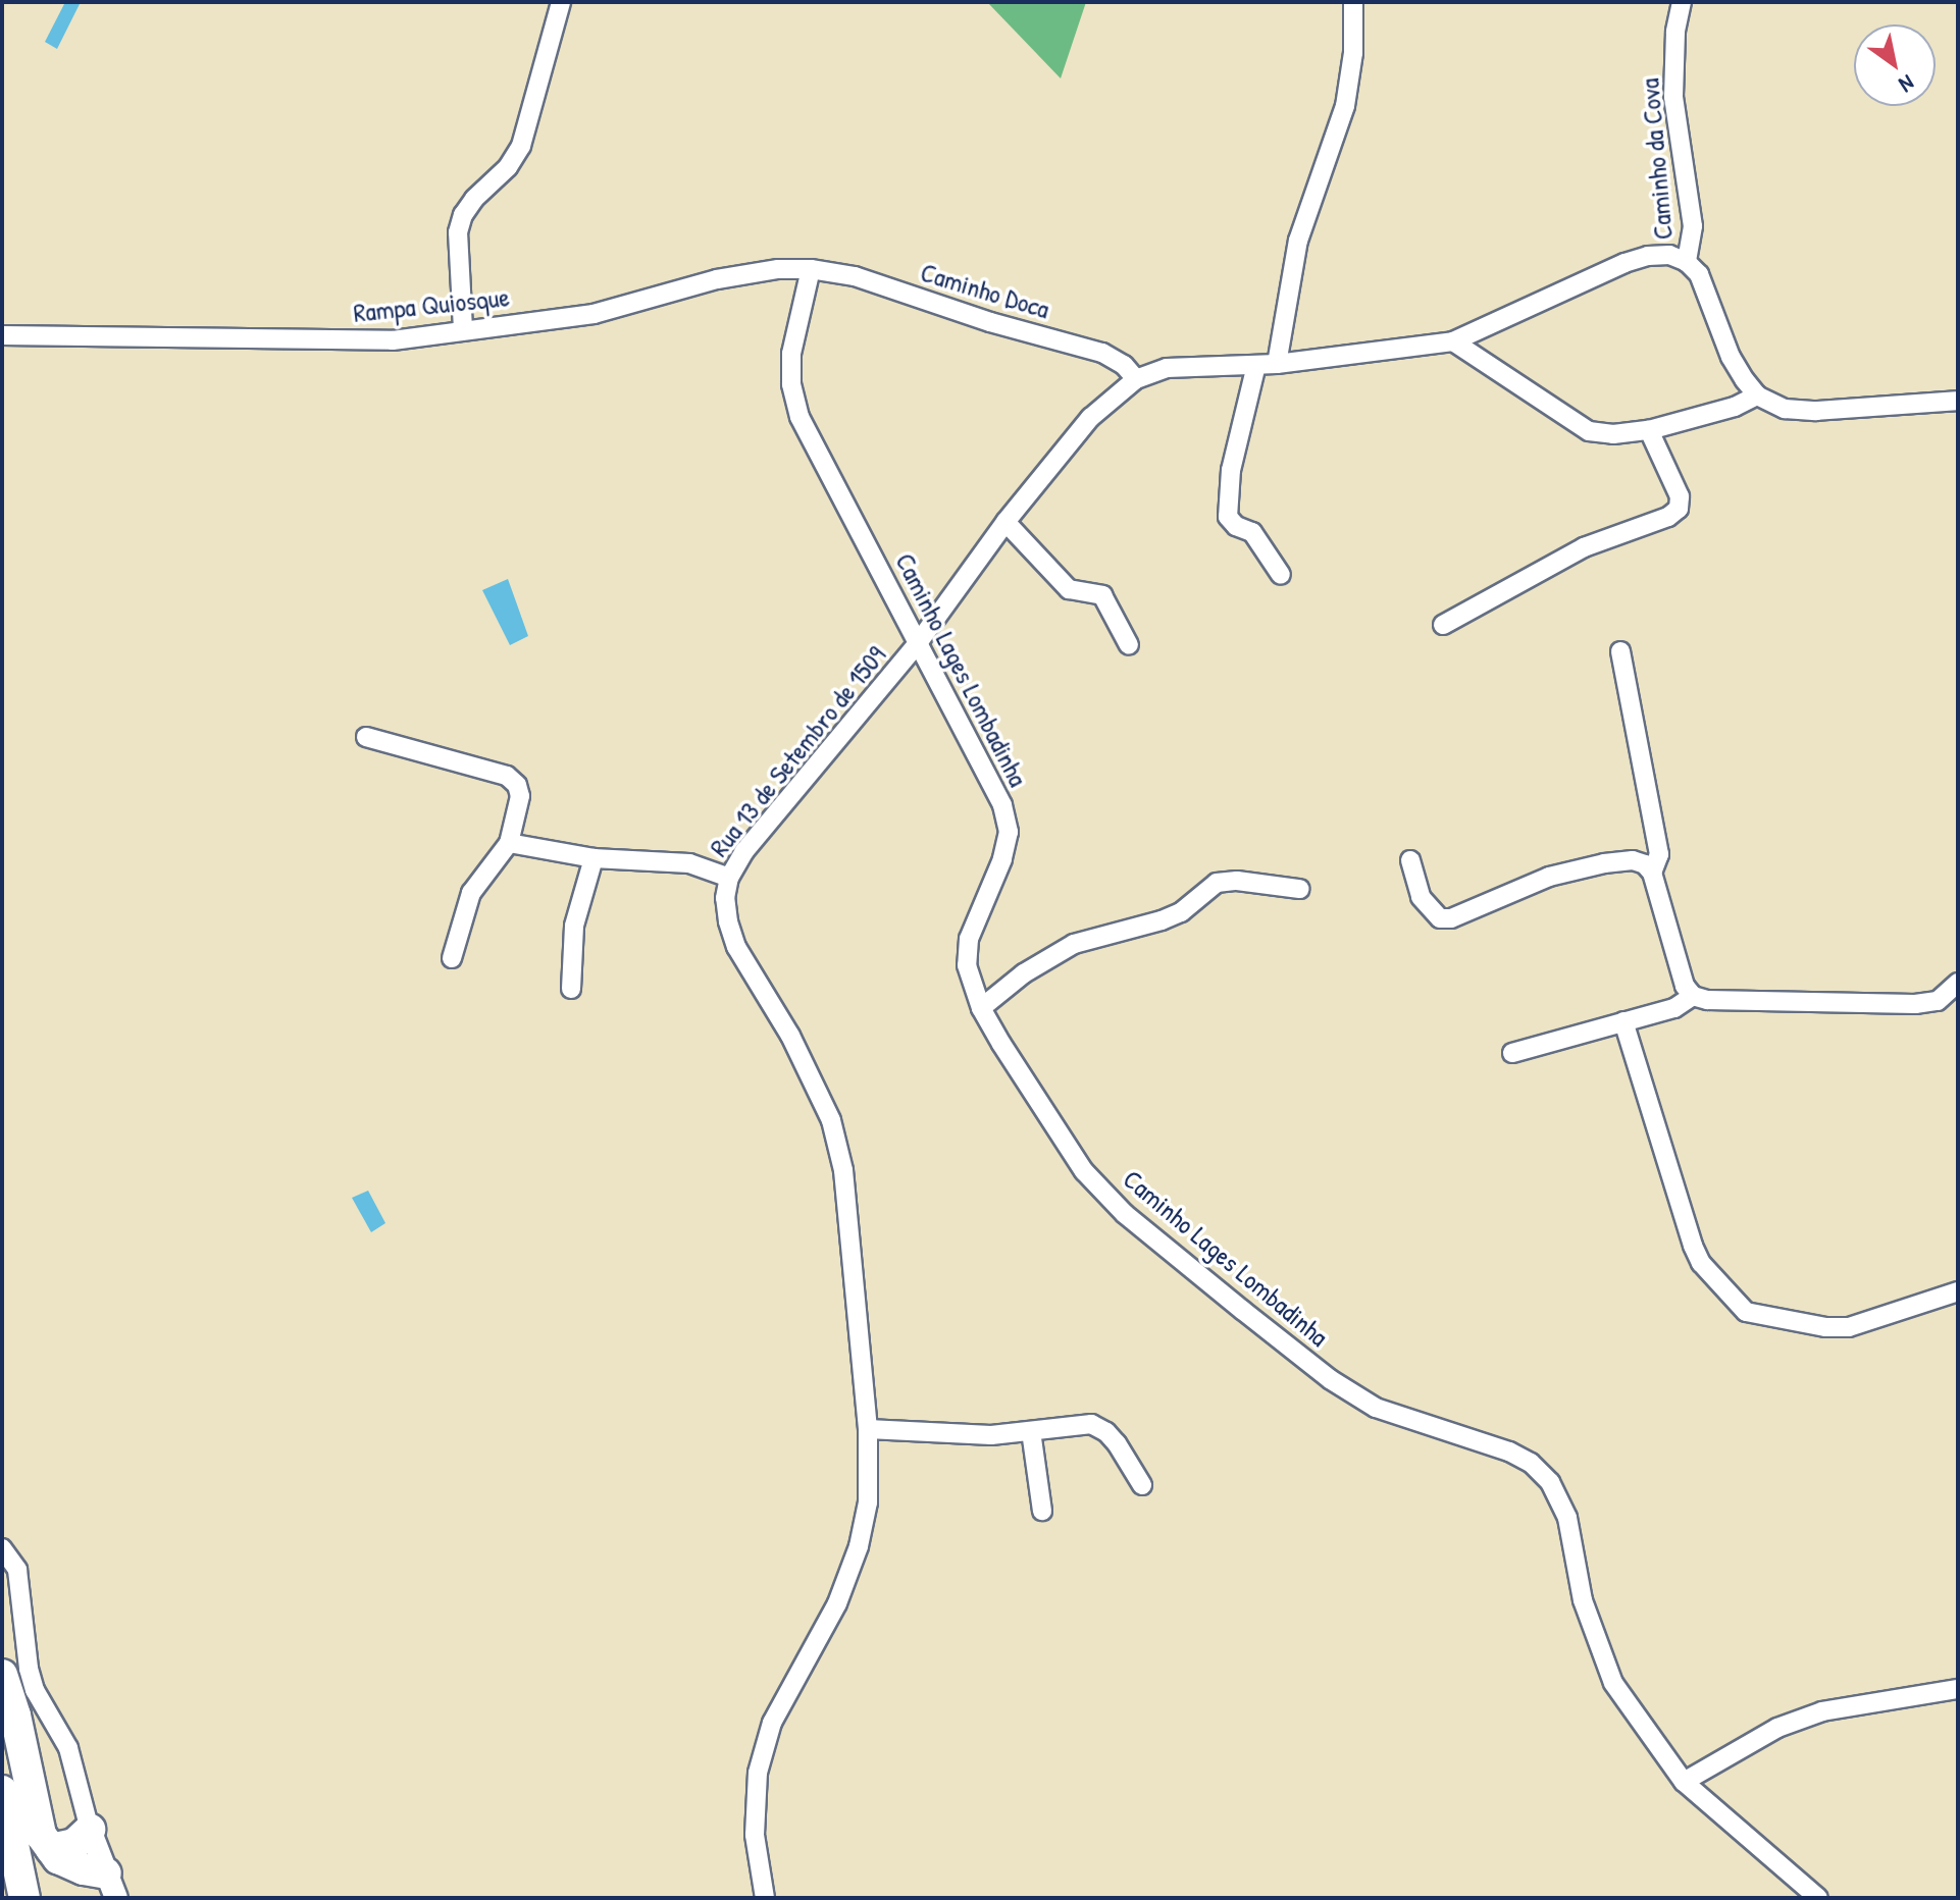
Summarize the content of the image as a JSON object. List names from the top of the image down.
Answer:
{
  "streets": {
    "street": [
      "Caminho da Cova",
      "Caminho Doca",
      "Rampa Quiosque",
      "Caminho Lages Lombadinha",
      "Rua 13 de Setembro de 1509"
    ]
  },
  "crossings": [
    ["Caminho Doca", "Rampa Quiosque"],
    ["Caminho Doca", "Caminho Lages Lombadinha"],
    ["Caminho Doca", "Rua 13 de Setembro de 1509"],
    ["Rampa Quiosque", "Caminho Lages Lombadinha"],
    ["Caminho Lages Lombadinha", "Rua 13 de Setembro de 1509"]
  ],
  "north": "bottom right"
}
